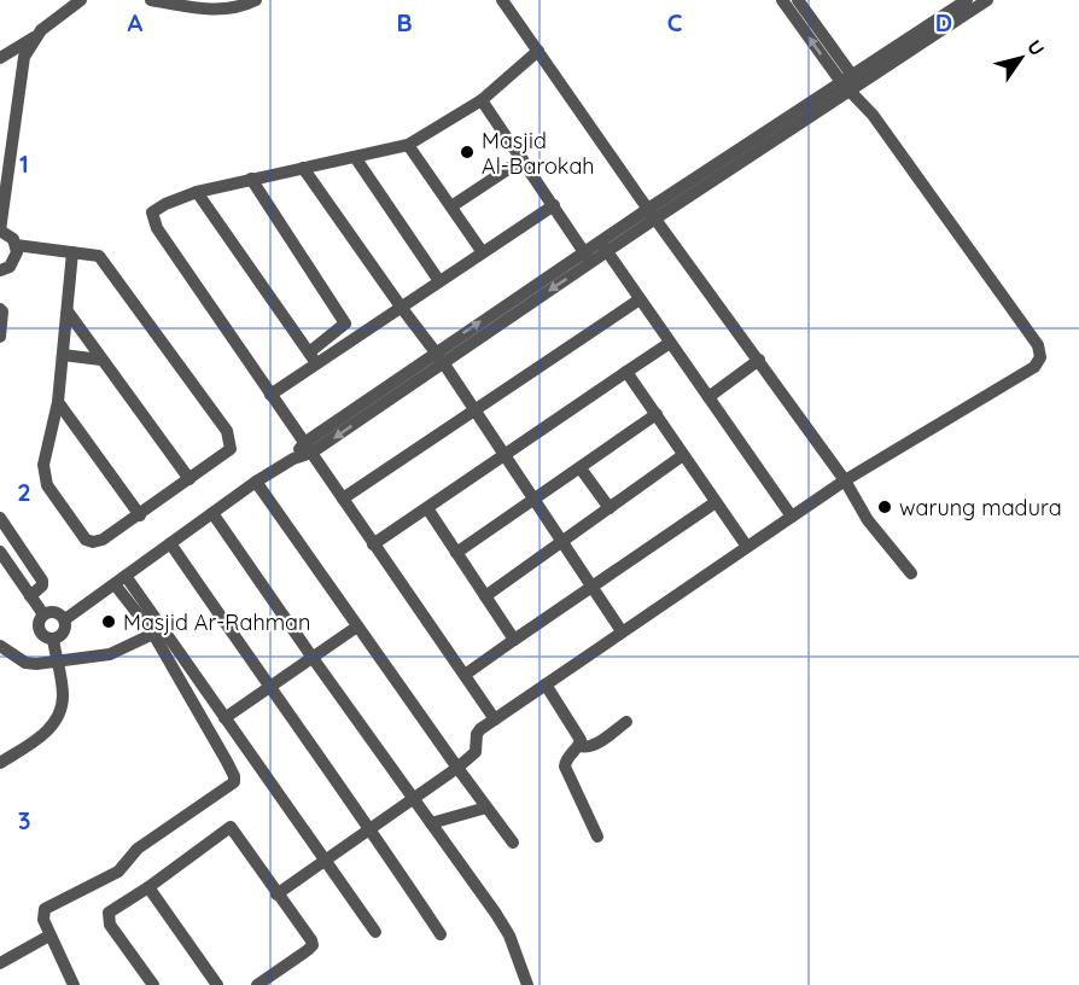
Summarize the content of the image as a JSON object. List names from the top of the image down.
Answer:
{
  "places": ["Masjid Al-Barokah", "warung madura", "Masjid Ar-Rahman"],
  "north": "top right",
  "grid": {
    "columns": [
      "A",
      "B",
      "C",
      "D"
    ],
    "rows": ["1", "2", "3"]
  }
}
